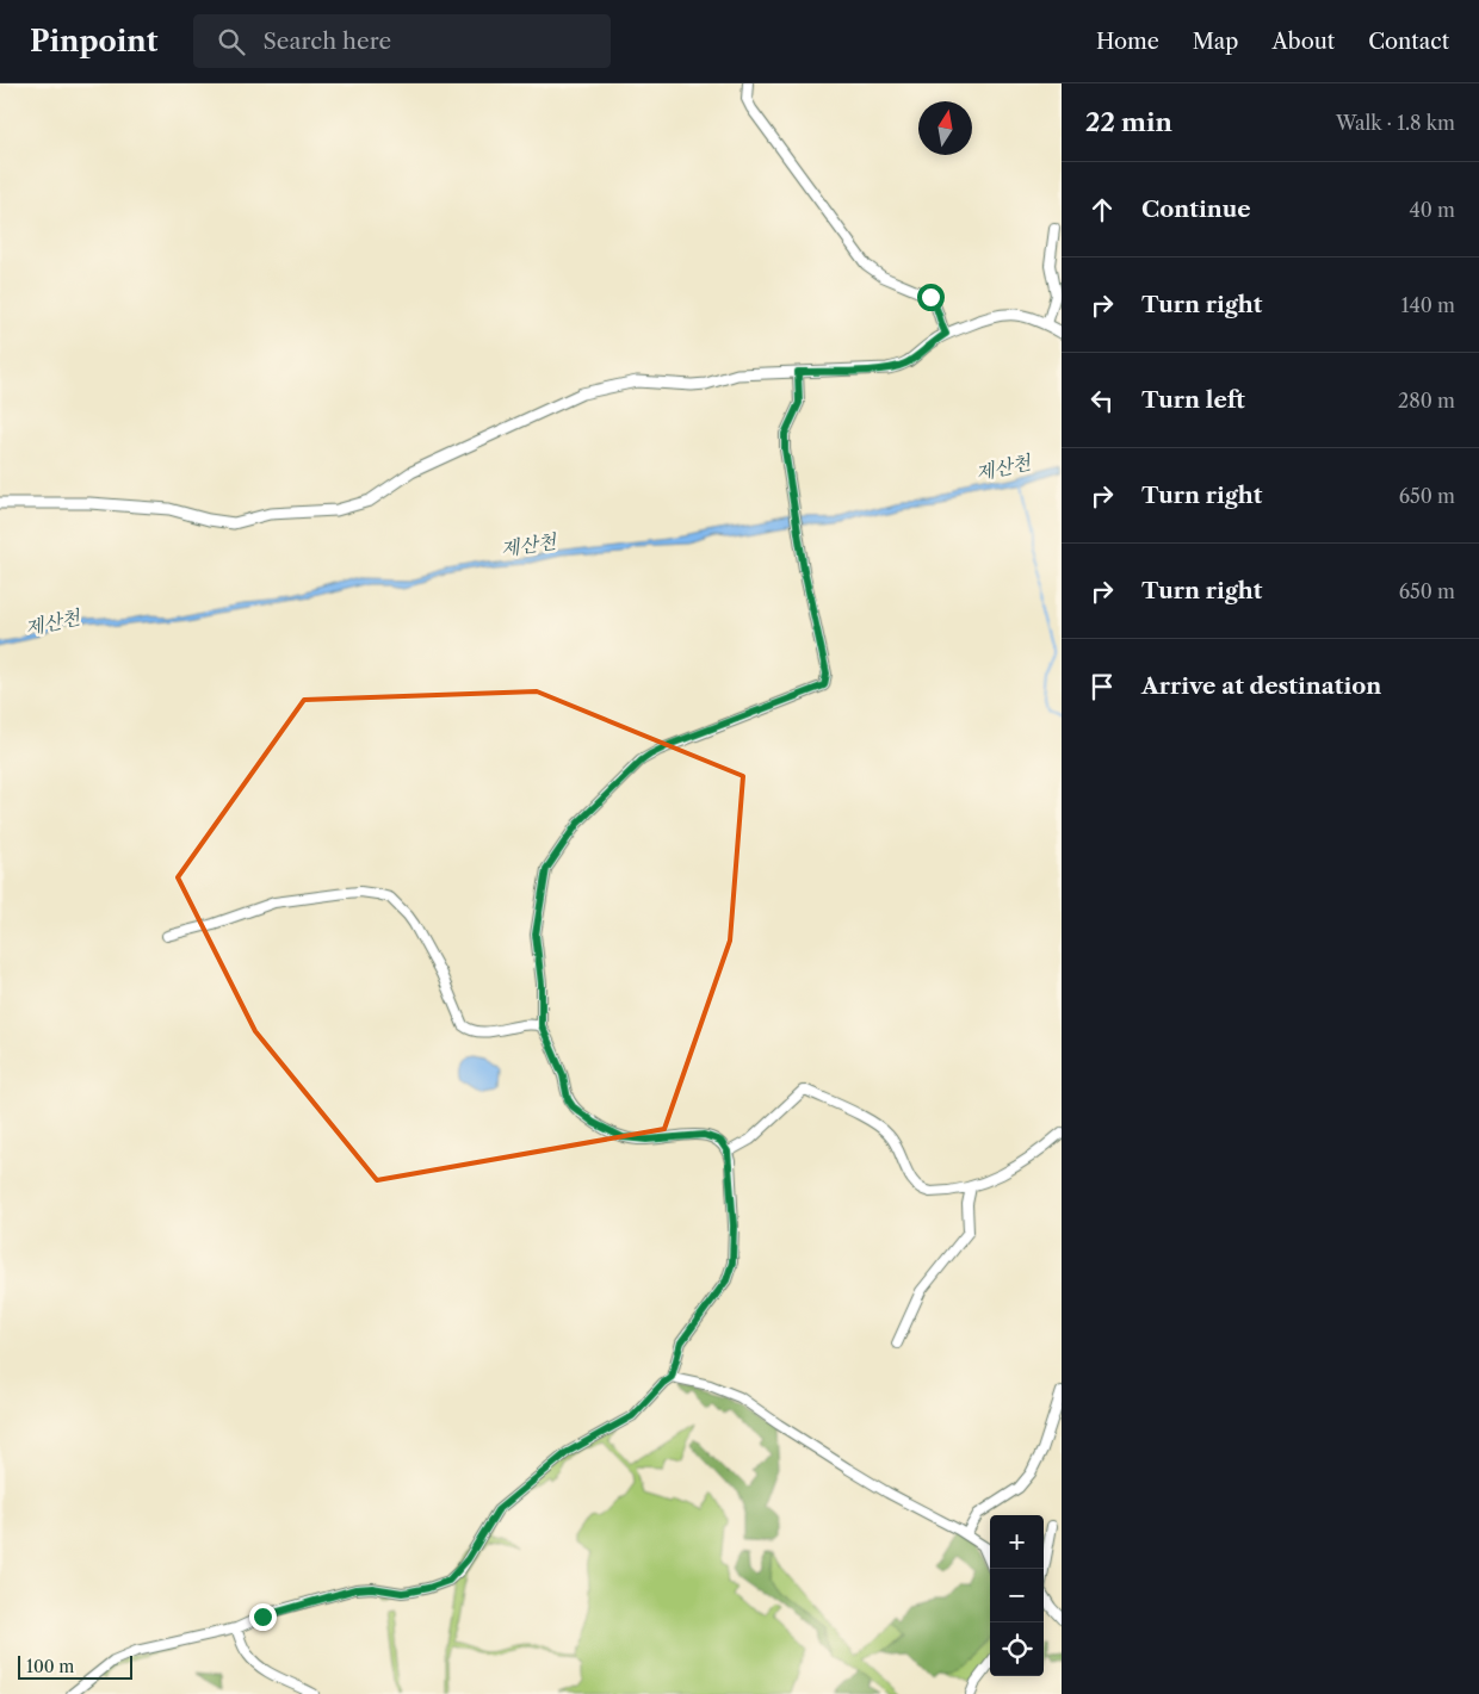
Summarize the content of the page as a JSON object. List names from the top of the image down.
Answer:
{
  "water": ["제산천"],
  "scale_bar": "100 m",
  "north": "top",
  "page": {
    "header": "Pinpoint",
    "search": "Search here",
    "nav": [
      "Home",
      "Map",
      "About",
      "Contact"
    ],
    "heading": ["22 min", "Walk · 1.8 km"],
    "list": [
      ["Continue", "40 m"],
      ["Turn right", "140 m"],
      ["Turn left", "280 m"],
      ["Turn right", "650 m"],
      ["Turn right", "650 m"],
      "Arrive at destination"
    ],
    "map_buttons": ["+", "−"],
    "scale": "100 m"
  }
}
